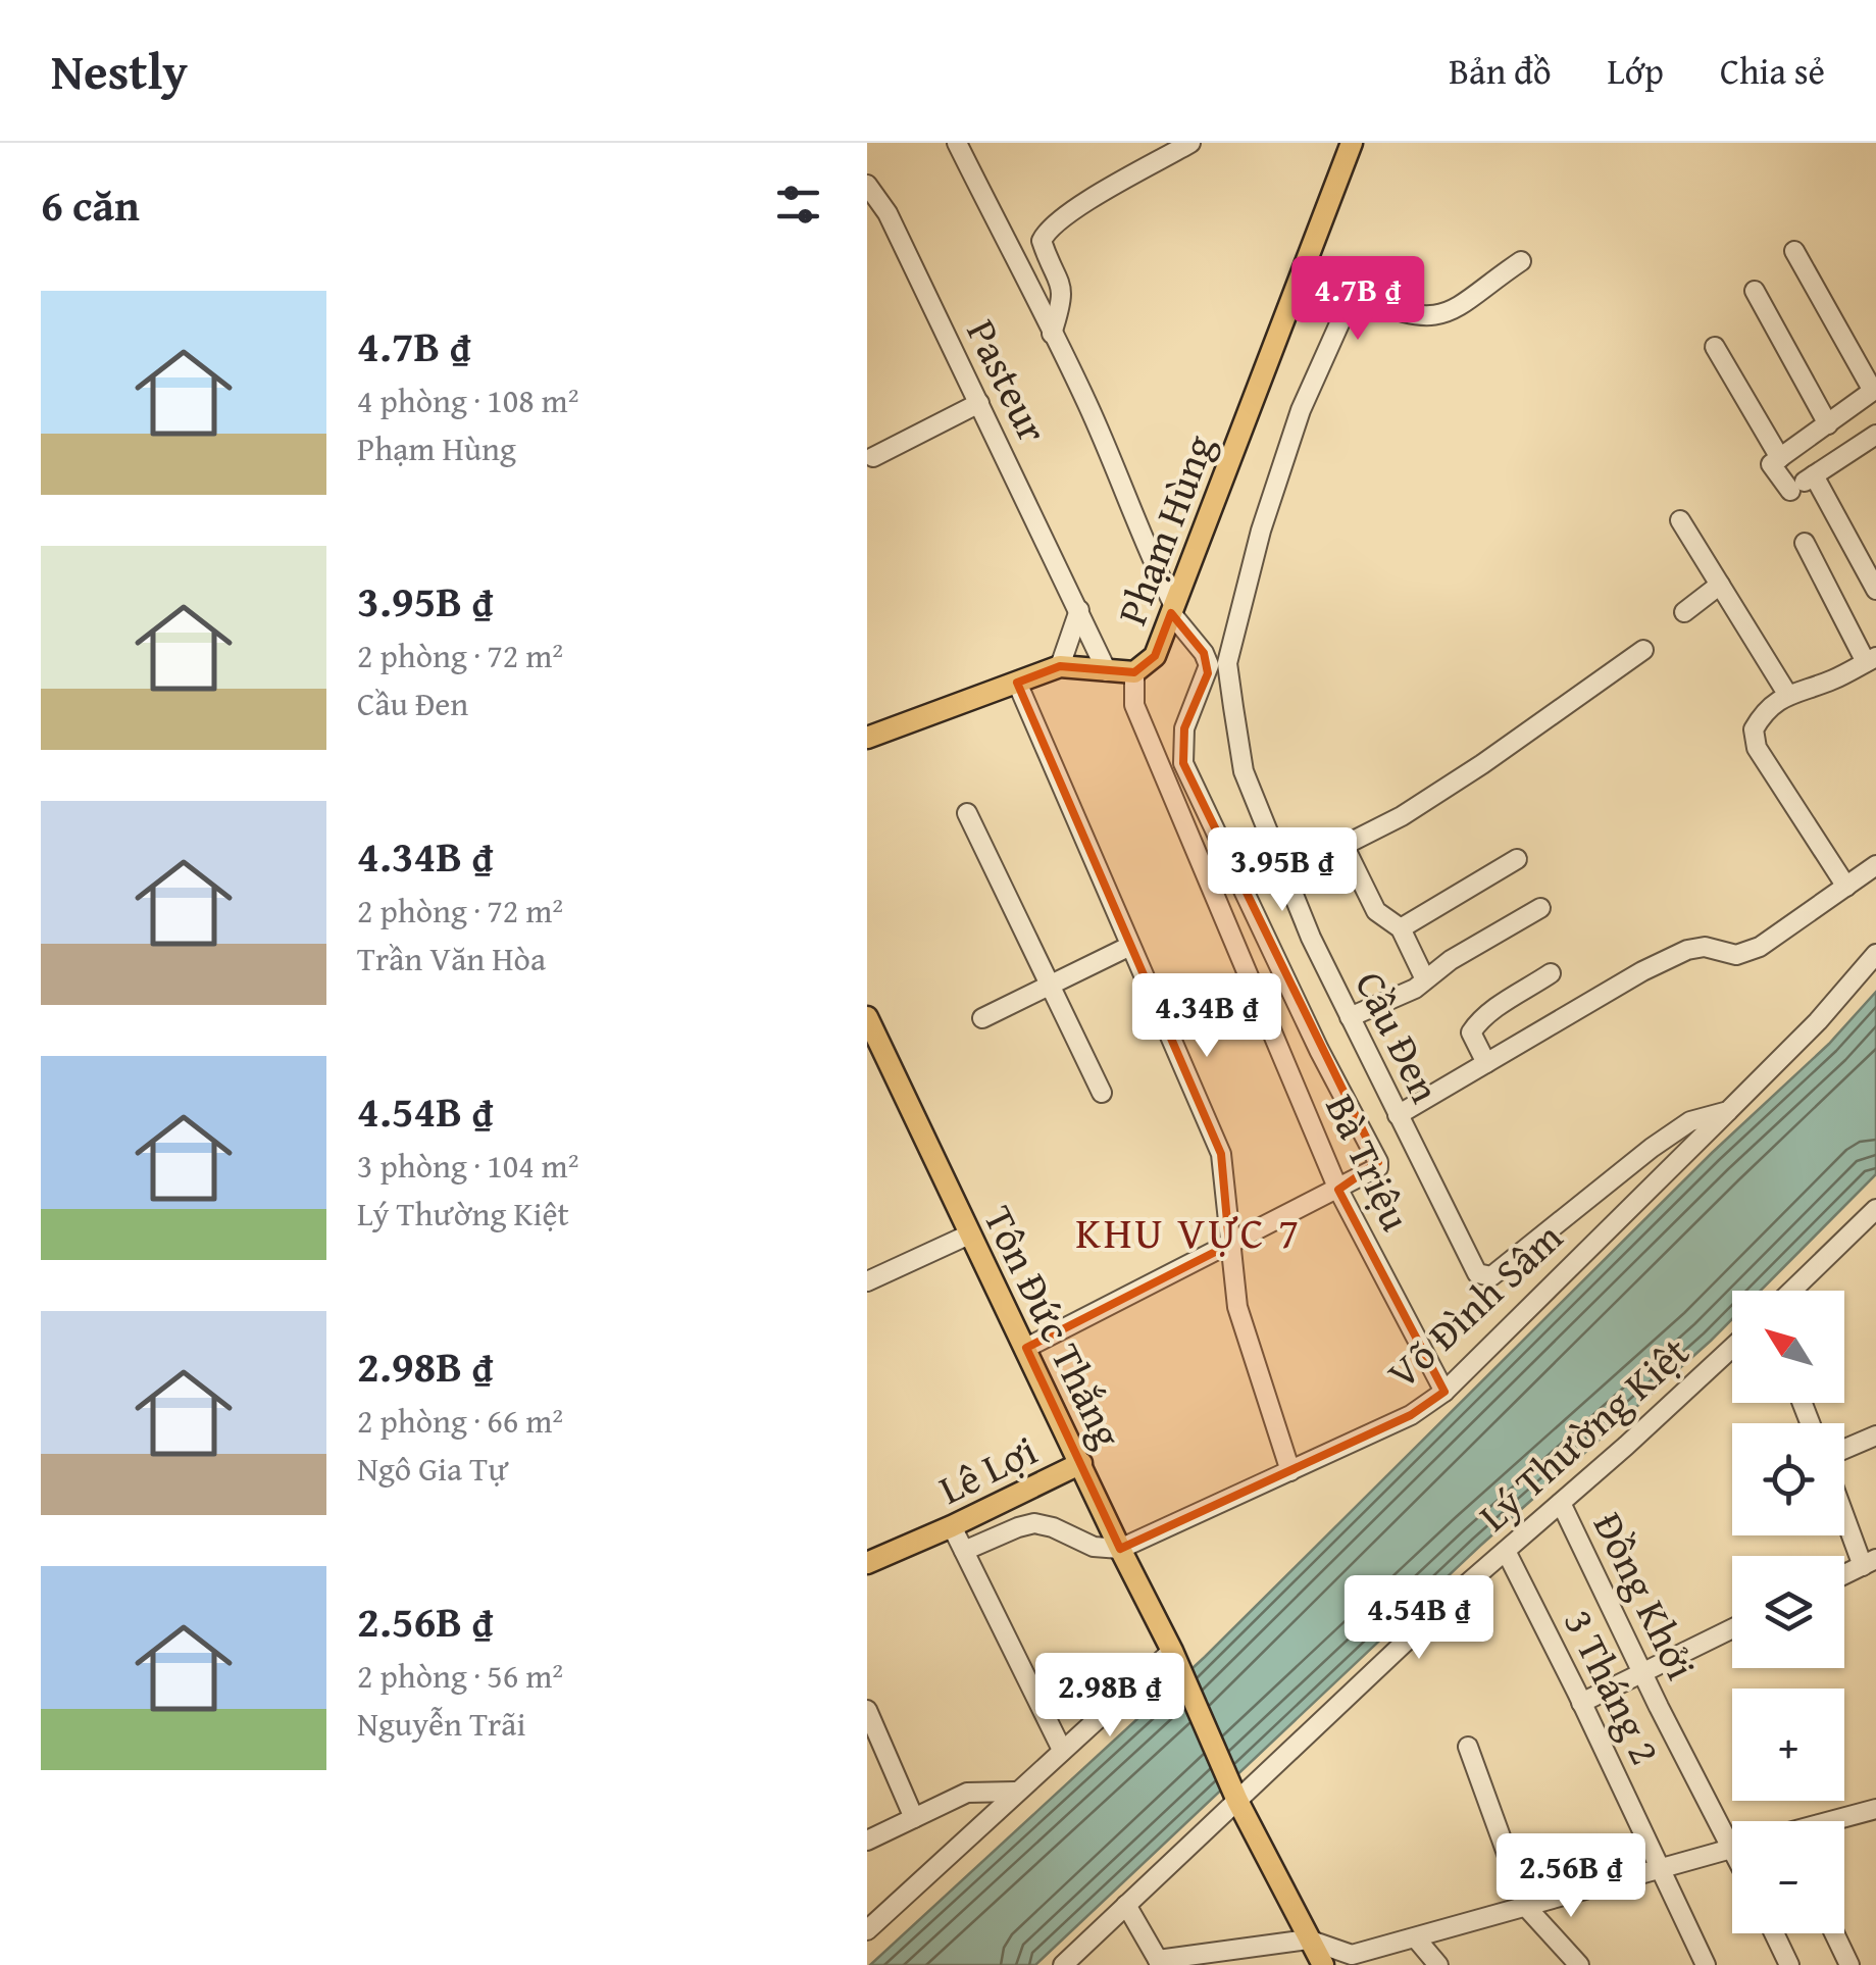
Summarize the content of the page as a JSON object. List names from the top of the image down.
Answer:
{
  "streets": {
    "main road": ["Phạm Hùng", "Tôn Đức Thắng", "Lê Lợi"],
    "street": [
      "Pasteur",
      "Cầu Đen",
      "Bà Triệu",
      "Võ Đình Sâm",
      "Lý Thường Kiệt",
      "Đồng Khởi",
      "3 Tháng 2"
    ]
  },
  "crossings": [
    ["Pasteur", "Phạm Hùng"],
    ["Phạm Hùng", "Bà Triệu"],
    ["Cầu Đen", "Võ Đình Sâm"],
    ["Bà Triệu", "Võ Đình Sâm"],
    ["Võ Đình Sâm", "Tôn Đức Thắng"],
    ["Tôn Đức Thắng", "Lý Thường Kiệt"],
    ["Tôn Đức Thắng", "Lê Lợi"],
    ["Lý Thường Kiệt", "Đồng Khởi"],
    ["Lý Thường Kiệt", "3 Tháng 2"]
  ],
  "districts": ["KHU VỰC 7"],
  "north": "top left",
  "page": {
    "header": "Nestly",
    "nav": ["Bản đồ", "Lớp", "Chia sẻ"],
    "heading": "6 căn",
    "price": [
      "4.7B ₫",
      "3.95B ₫",
      "4.34B ₫",
      "4.54B ₫",
      "2.98B ₫",
      "2.56B ₫"
    ],
    "list": [
      {
        "name": "4.7B ₫",
        "note": "4 phòng · 108 m² · Phạm Hùng"
      },
      {
        "name": "3.95B ₫",
        "note": "2 phòng · 72 m² · Cầu Đen"
      },
      {
        "name": "4.34B ₫",
        "note": "2 phòng · 72 m² · Trần Văn Hòa"
      },
      {
        "name": "4.54B ₫",
        "note": "3 phòng · 104 m² · Lý Thường Kiệt"
      },
      {
        "name": "2.98B ₫",
        "note": "2 phòng · 66 m² · Ngô Gia Tự"
      },
      {
        "name": "2.56B ₫",
        "note": "2 phòng · 56 m² · Nguyễn Trãi"
      }
    ],
    "map_buttons": ["+", "−"]
  }
}
